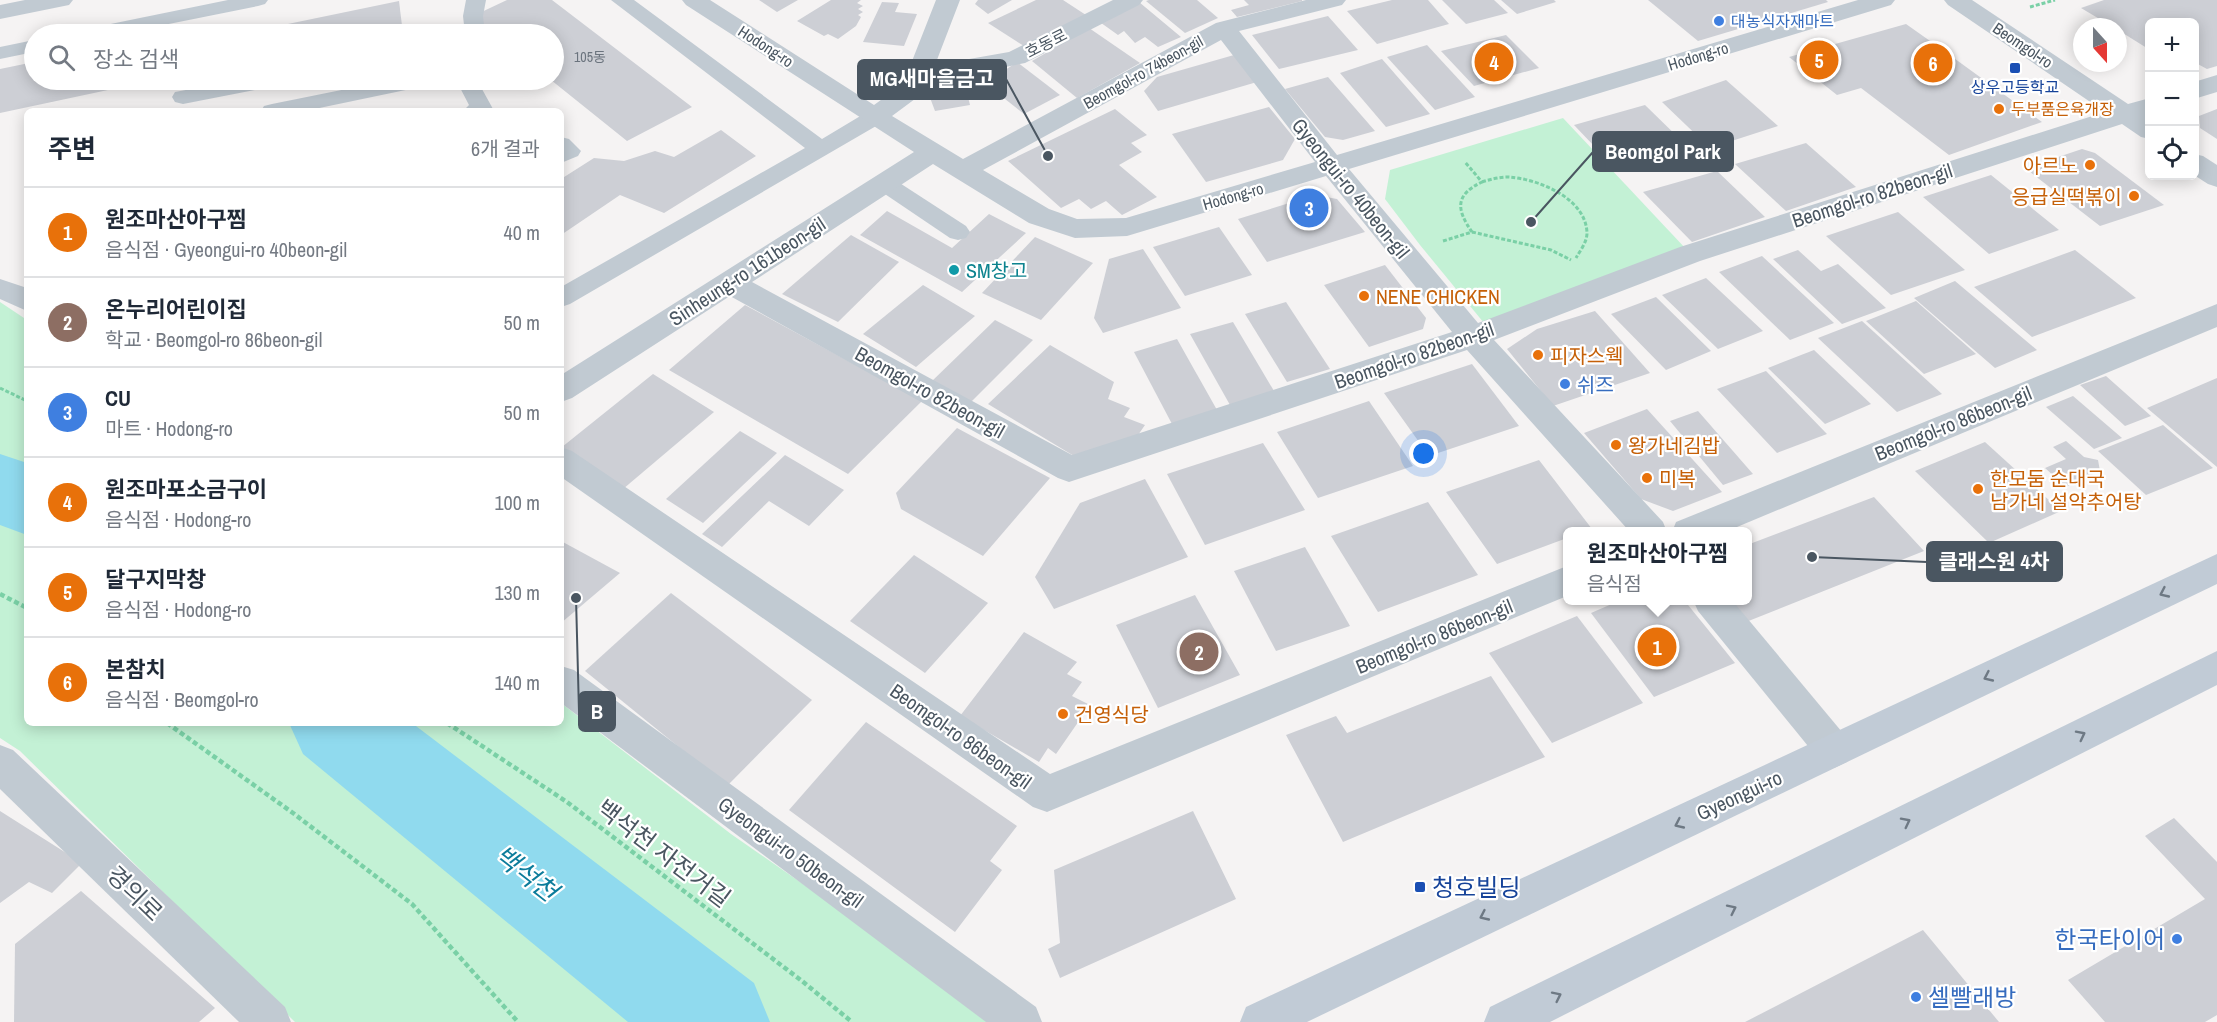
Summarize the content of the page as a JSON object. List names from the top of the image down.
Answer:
{
  "streets": {
    "street": [
      "호동로",
      "Beomgol-ro",
      "Hodong-ro",
      "Beomgol-ro 74beon-gil",
      "Gyeongui-ro 40beon-gil",
      "Beomgol-ro 82beon-gil",
      "Sinheung-ro 161beon-gil",
      "Beomgol-ro 86beon-gil",
      "Gyeongui-ro",
      "Gyeongui-ro 50beon-gil",
      "경의로"
    ],
    "path": ["백석천 자전거길"]
  },
  "crossings": [
    ["Beomgol-ro", "Beomgol-ro 82beon-gil"],
    ["Hodong-ro", "Beomgol-ro 74beon-gil"],
    ["Hodong-ro", "Gyeongui-ro 40beon-gil"],
    ["Hodong-ro", "Sinheung-ro 161beon-gil"],
    ["Beomgol-ro 74beon-gil", "Gyeongui-ro 40beon-gil"],
    ["Gyeongui-ro 40beon-gil", "Beomgol-ro 82beon-gil"],
    ["Beomgol-ro 82beon-gil", "Sinheung-ro 161beon-gil"]
  ],
  "water": ["백석천"],
  "places": {
    "other": [
      "대농식자재마트",
      "두부품은육개장",
      "MG새마을금고",
      "아르노",
      "응급실떡볶이",
      "Beomgol Park",
      "SM창고",
      "NENE CHICKEN",
      "피자스웩",
      "쉬즈",
      "왕가네김밥",
      "미복",
      "한모둠 순대국 남가네 설악추어탕",
      "클래스원 4차",
      "B",
      "건영식당",
      "한국타이어",
      "셀빨래방"
    ],
    "transit": ["상우고등학교", "청호빌딩"]
  },
  "house_numbers": ["105동"],
  "north": "bottom",
  "page": {
    "map_buttons": ["+", "−"],
    "search": "장소 검색",
    "pins": [
      "5",
      "4",
      "6",
      "3",
      "1",
      "2"
    ],
    "heading": ["주변", "6개 결과"],
    "list": [
      {
        "mark": "1",
        "name": "원조마산아구찜",
        "note": "음식점 · Gyeongui-ro 40beon-gil",
        "value": "40 m"
      },
      {
        "mark": "2",
        "name": "온누리어린이집",
        "note": "학교 · Beomgol-ro 86beon-gil",
        "value": "50 m"
      },
      {
        "mark": "3",
        "name": "CU",
        "note": "마트 · Hodong-ro",
        "value": "50 m"
      },
      {
        "mark": "4",
        "name": "원조마포소금구이",
        "note": "음식점 · Hodong-ro",
        "value": "100 m"
      },
      {
        "mark": "5",
        "name": "달구지막창",
        "note": "음식점 · Hodong-ro",
        "value": "130 m"
      },
      {
        "mark": "6",
        "name": "본참치",
        "note": "음식점 · Beomgol-ro",
        "value": "140 m"
      }
    ],
    "popup": ["원조마산아구찜", "음식점"]
  }
}
